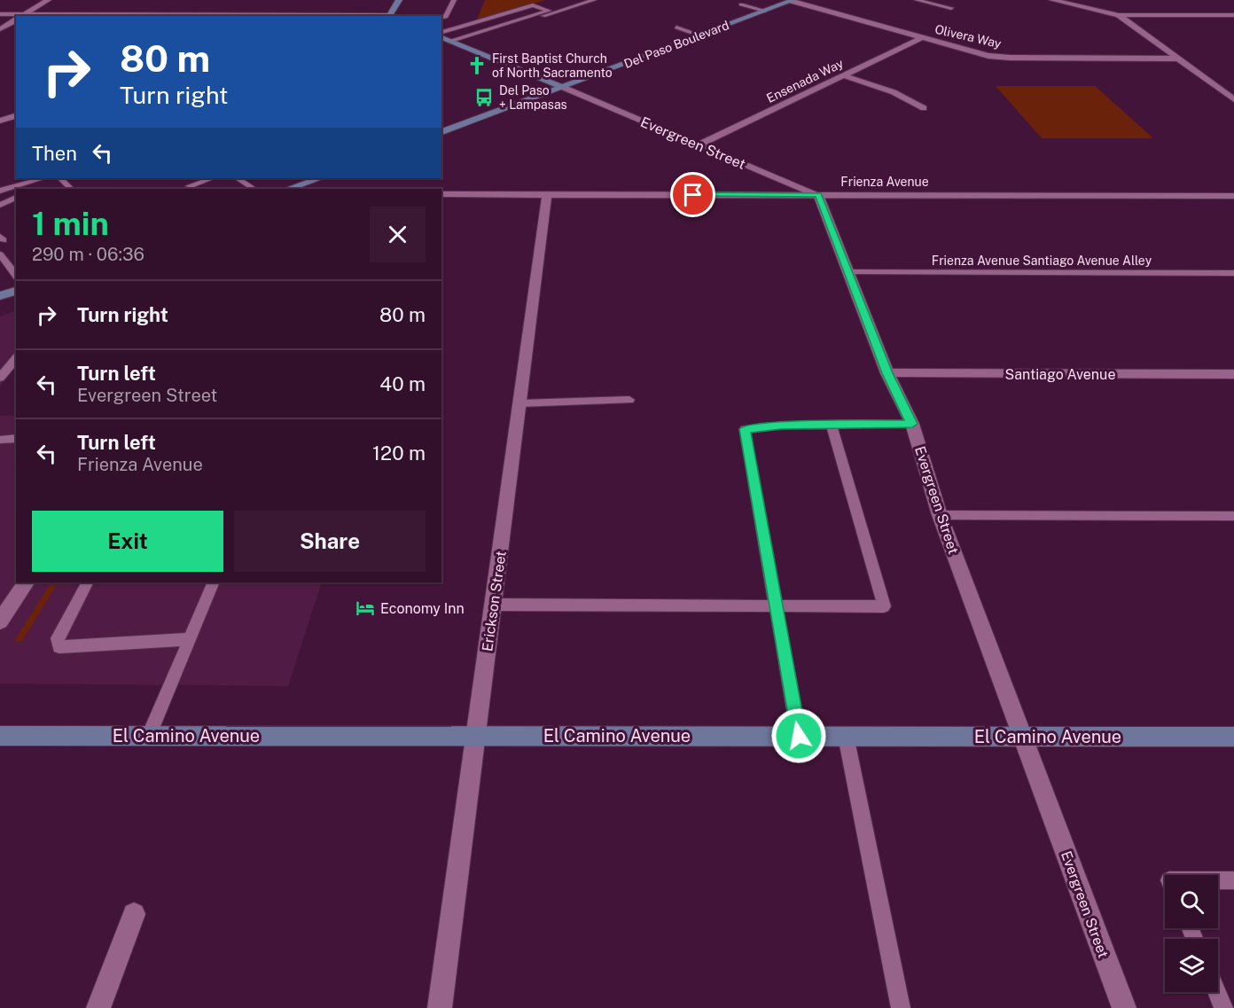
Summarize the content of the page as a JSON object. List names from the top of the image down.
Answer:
{
  "streets": {
    "main road": ["Del Paso Boulevard", "El Camino Avenue"],
    "street": [
      "Olivera Way",
      "Ensenada Way",
      "Evergreen Street",
      "Frienza Avenue",
      "Santiago Avenue",
      "Erickson Street"
    ],
    "lane": ["Frienza Avenue Santiago Avenue Alley"]
  },
  "crossings": [
    ["Olivera Way", "Del Paso Boulevard"],
    ["Olivera Way", "Ensenada Way"],
    ["Del Paso Boulevard", "Evergreen Street"],
    ["Ensenada Way", "Evergreen Street"],
    ["Evergreen Street", "Frienza Avenue"],
    ["Evergreen Street", "Frienza Avenue Santiago Avenue Alley"],
    ["Evergreen Street", "Santiago Avenue"],
    ["Evergreen Street", "El Camino Avenue"],
    ["Frienza Avenue", "Erickson Street"],
    ["Erickson Street", "El Camino Avenue"]
  ],
  "places": {
    "church": ["First Baptist Church of North Sacramento"],
    "bus stop": ["Del Paso + Lampasas"],
    "hotel": ["Economy Inn"]
  },
  "page": {
    "turn": ["80 m", "Turn right"],
    "then": "Then",
    "heading": ["1 min", "290 m · 06:36"],
    "list": [
      {
        "name": "Turn right",
        "value": "80 m"
      },
      {
        "name": "Turn left",
        "note": "Evergreen Street",
        "value": "40 m"
      },
      {
        "name": "Turn left",
        "note": "Frienza Avenue",
        "value": "120 m"
      }
    ],
    "buttons": ["Exit", "Share"]
  }
}
